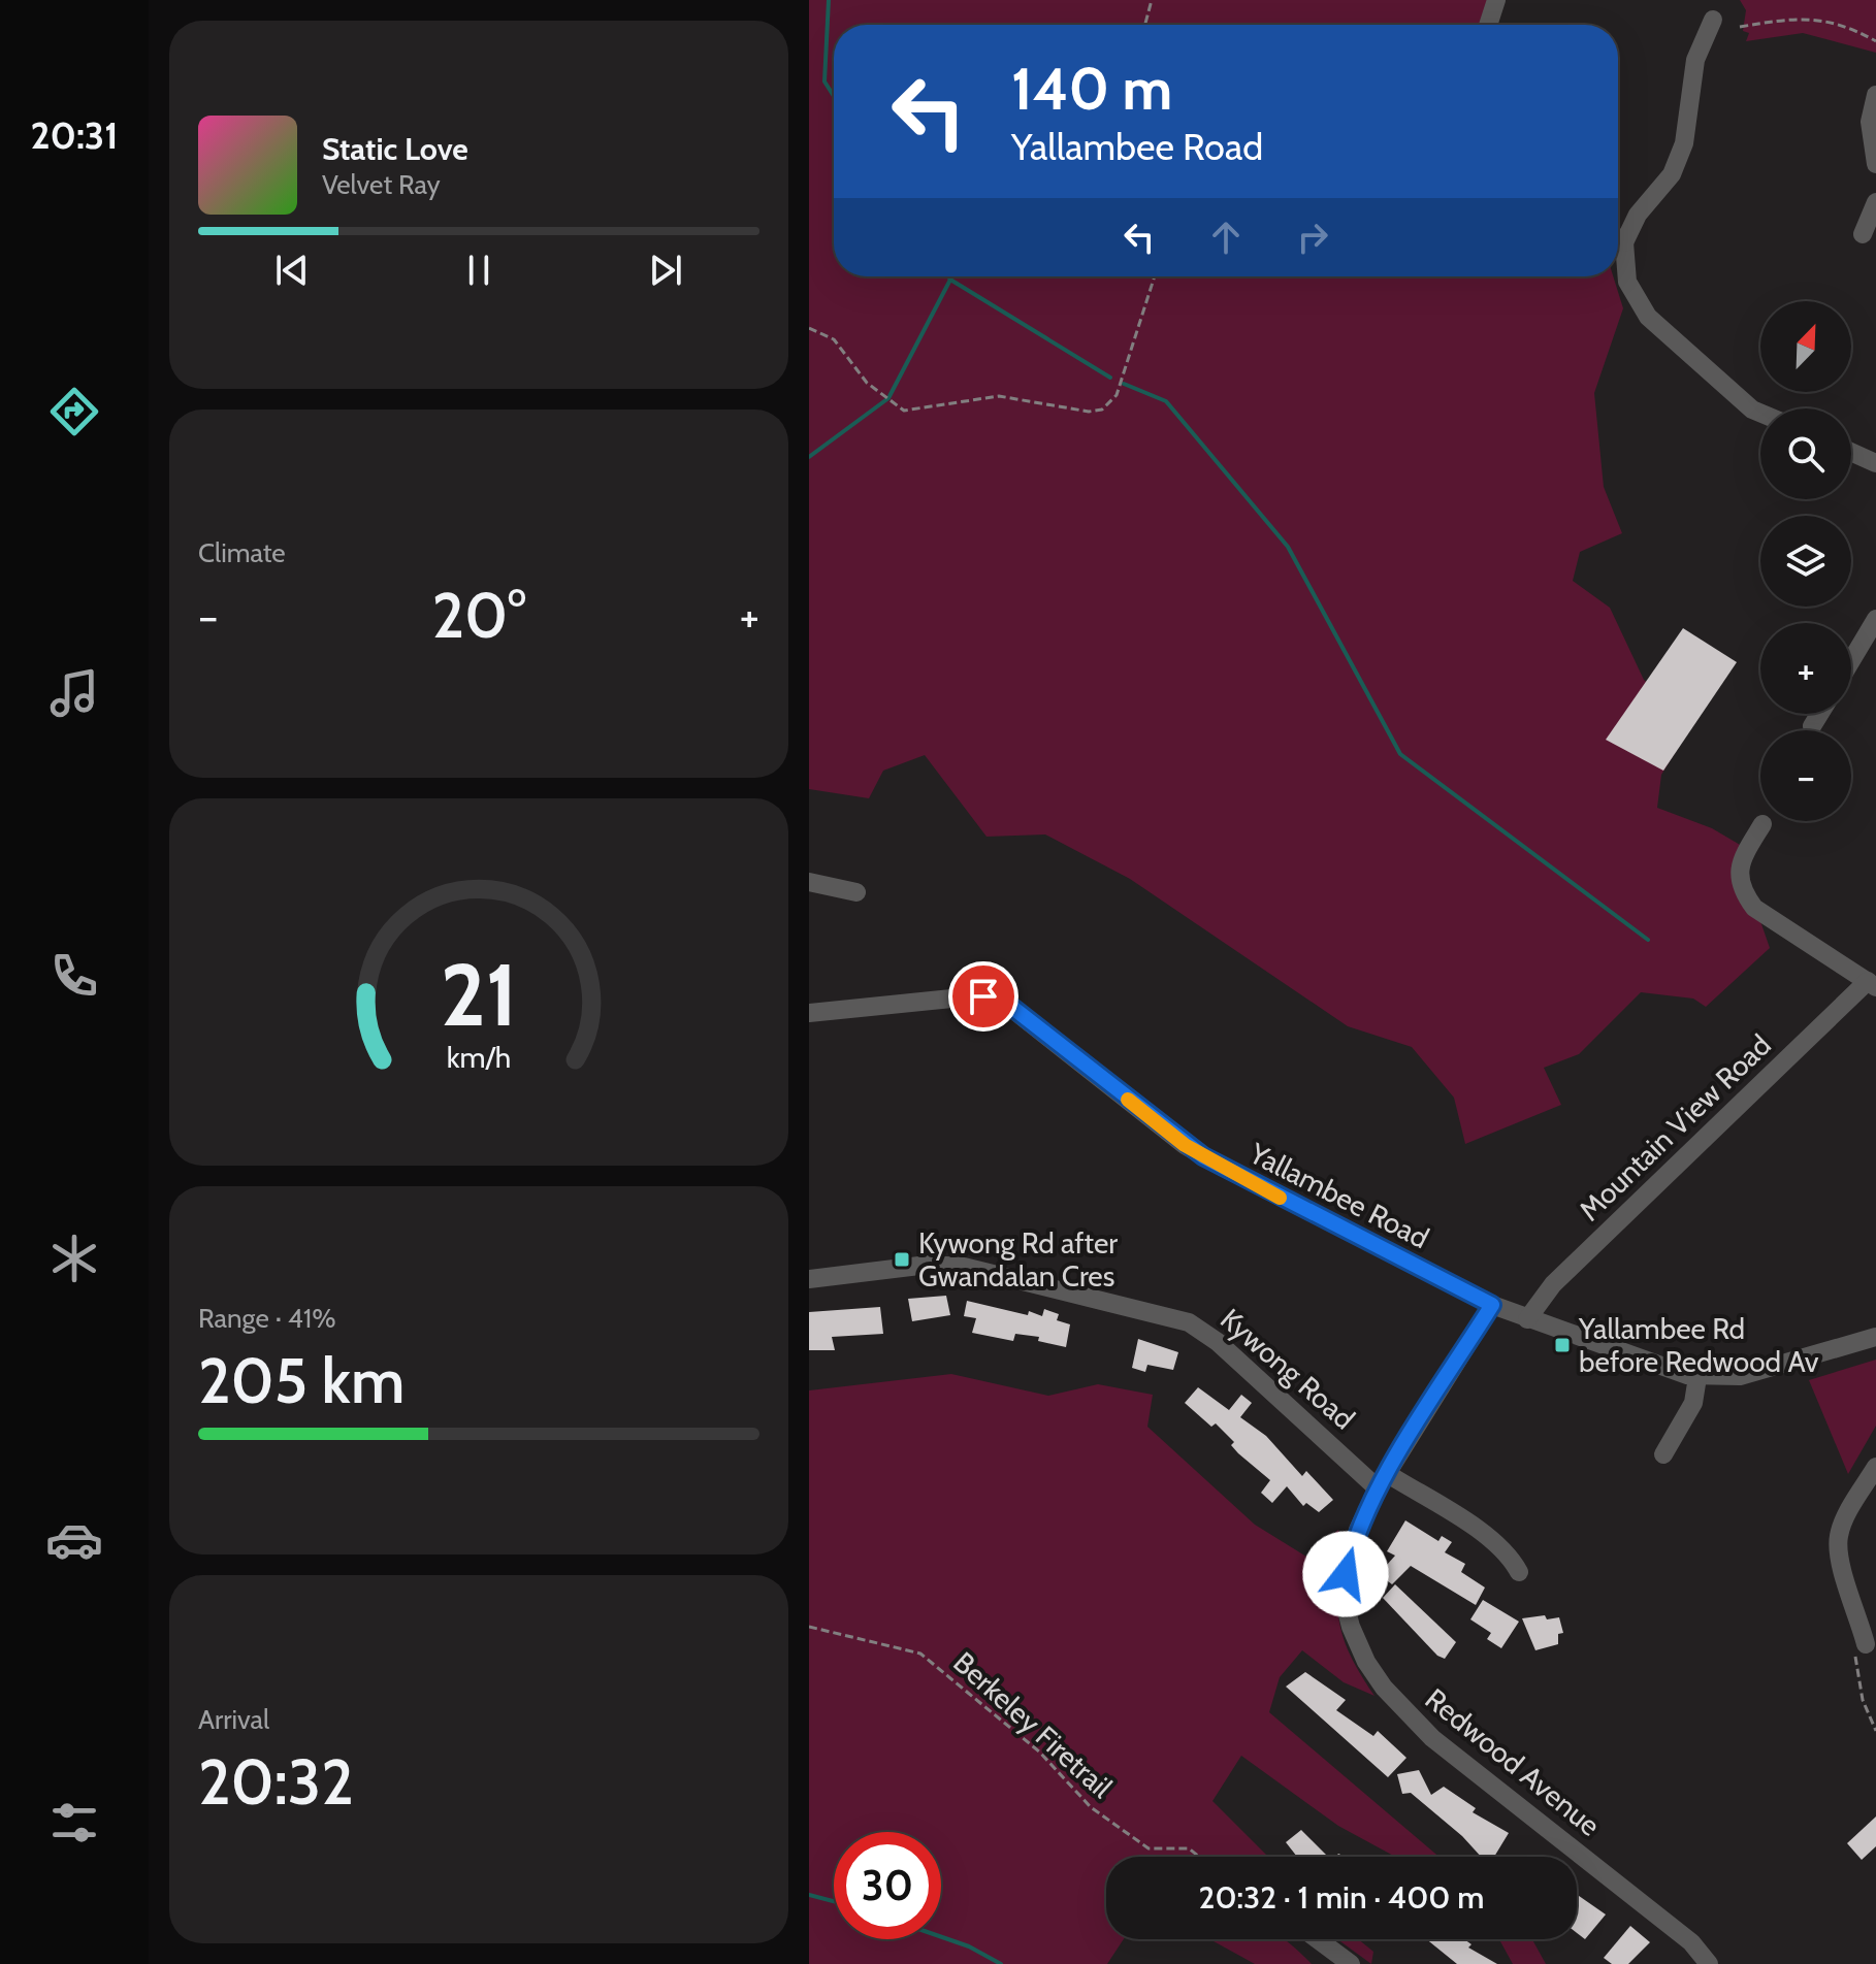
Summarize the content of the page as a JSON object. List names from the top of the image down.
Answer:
{
  "streets": {
    "street": [
      "Mountain View Road",
      "Yallambee Road",
      "Kywong Road",
      "Redwood Avenue"
    ],
    "path": ["Berkeley Firetrail"]
  },
  "crossings": [
    ["Mountain View Road", "Yallambee Road"],
    ["Yallambee Road", "Redwood Avenue"],
    ["Kywong Road", "Redwood Avenue"]
  ],
  "places": {
    "transit": ["Kywong Rd after Gwandalan Cres", "Yallambee Rd before Redwood Av"]
  },
  "north": "top right",
  "page": {
    "tabs": "20:31",
    "turn": ["140 m", "Yallambee Road"],
    "song": ["Static Love", "Velvet Ray"],
    "map_buttons": ["+", "−"],
    "tile": [
      "Climate",
      ["Range · 41%", "205 km"],
      ["Arrival", "20:32"]
    ],
    "heat": ["−", "20°", "+"],
    "limit": "30",
    "trip": "20:32 · 1 min · 400 m",
    "gauge": ["21", "km/h"]
  }
}
